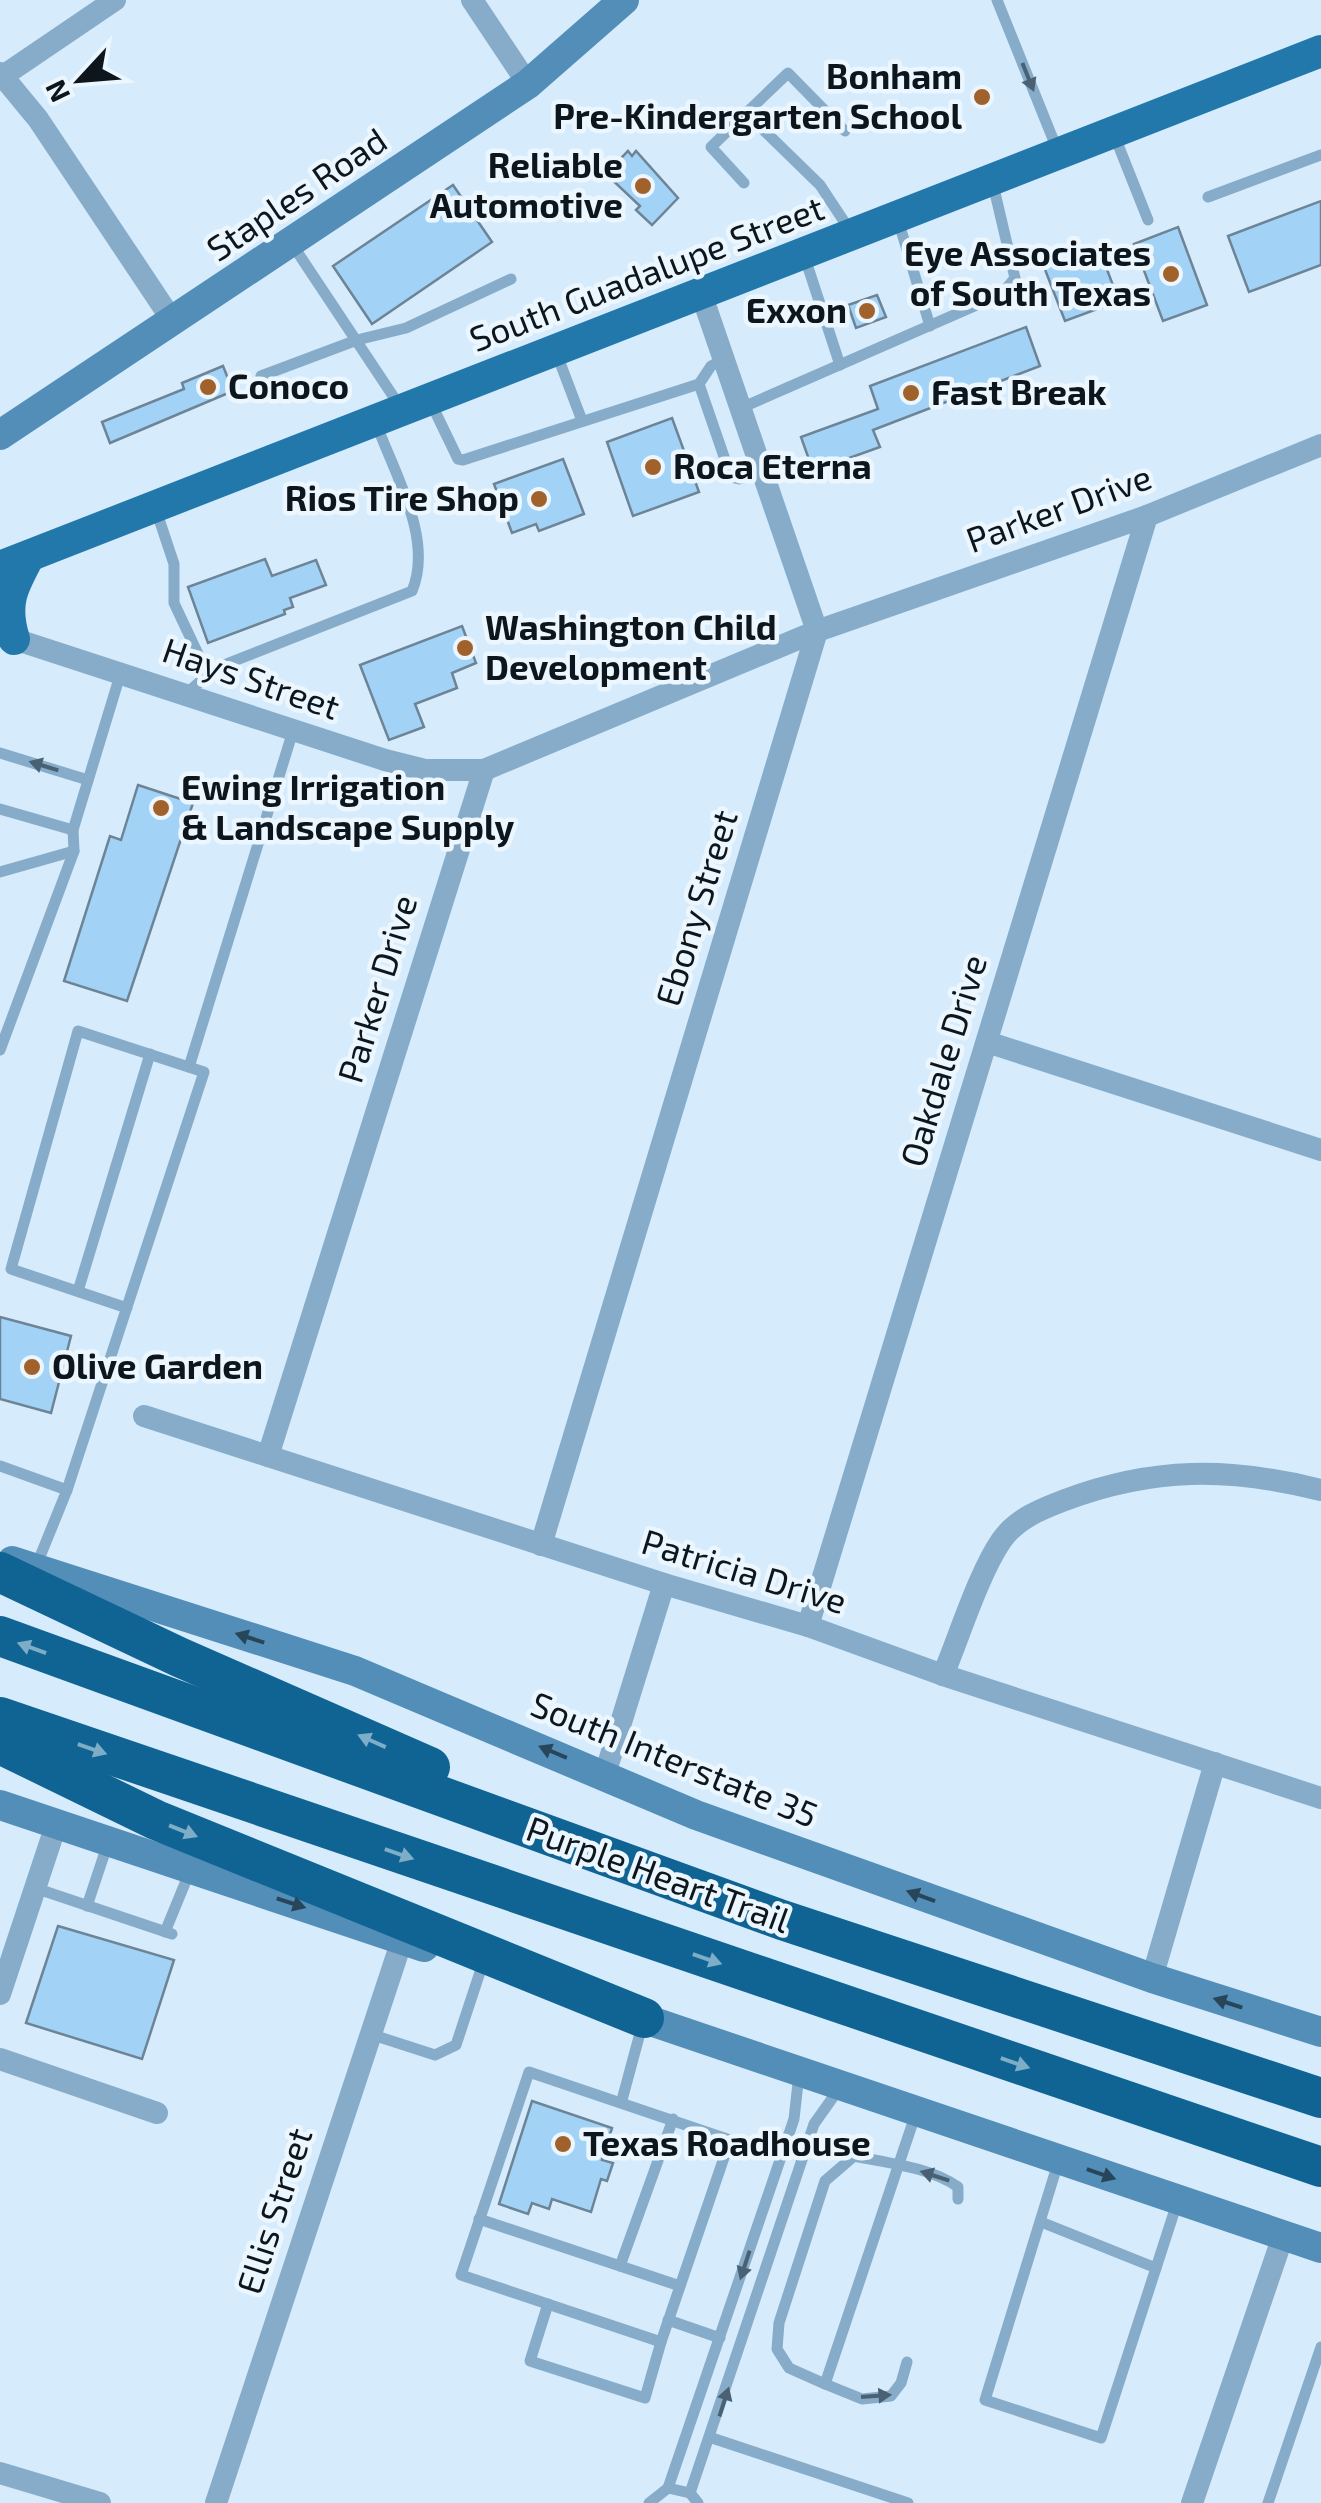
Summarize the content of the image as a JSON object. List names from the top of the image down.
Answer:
{
  "streets": {
    "highway": ["Purple Heart Trail"],
    "main road": ["Staples Road", "South Guadalupe Street", "South Interstate 35"],
    "street": [
      "Parker Drive",
      "Hays Street",
      "Ebony Street",
      "Oakdale Drive",
      "Patricia Drive",
      "Ellis Street"
    ]
  },
  "crossings": [
    ["Parker Drive", "Hays Street"],
    ["Parker Drive", "Ebony Street"],
    ["Parker Drive", "Oakdale Drive"],
    ["Parker Drive", "Patricia Drive"],
    ["Ebony Street", "Patricia Drive"],
    ["Oakdale Drive", "Patricia Drive"]
  ],
  "places": [
    "Bonham Pre-Kindergarten School",
    "Reliable Automotive",
    "Eye Associates of South Texas",
    "Exxon",
    "Conoco",
    "Fast Break",
    "Roca Eterna",
    "Rios Tire Shop",
    "Washington Child Development",
    "Ewing Irrigation & Landscape Supply",
    "Olive Garden",
    "Texas Roadhouse"
  ],
  "north": "bottom left"
}
